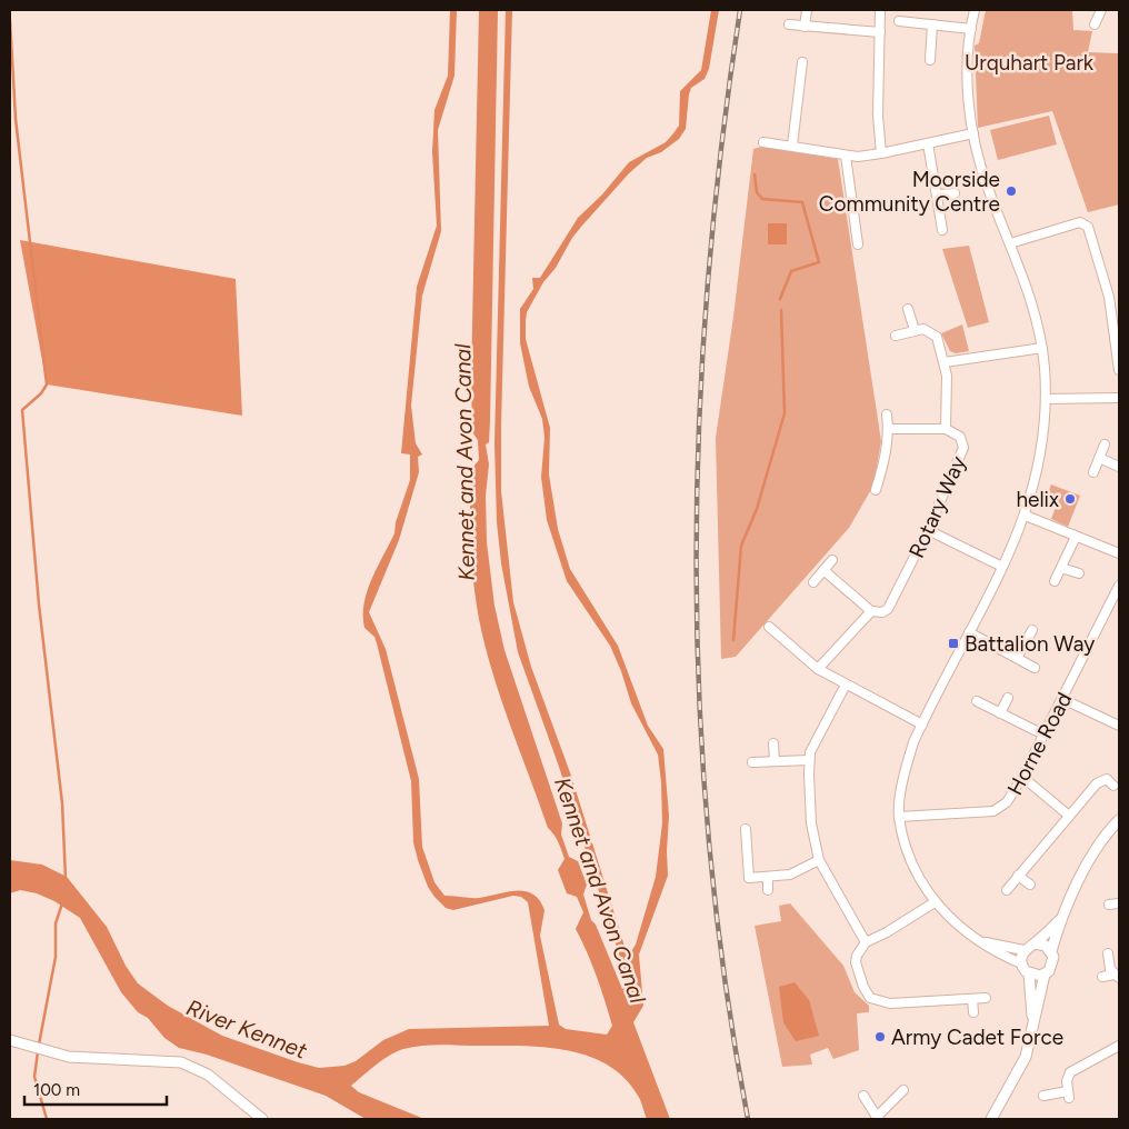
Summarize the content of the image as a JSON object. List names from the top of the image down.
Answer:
{
  "streets": {
    "street": ["Rotary Way", "Horne Road"]
  },
  "water": ["Kennet and Avon Canal", "River Kennet"],
  "parks": ["Urquhart Park"],
  "places": {
    "other": ["Moorside Community Centre", "helix", "Army Cadet Force"],
    "transit": ["Battalion Way"]
  },
  "scale_bar": "100 m"
}
